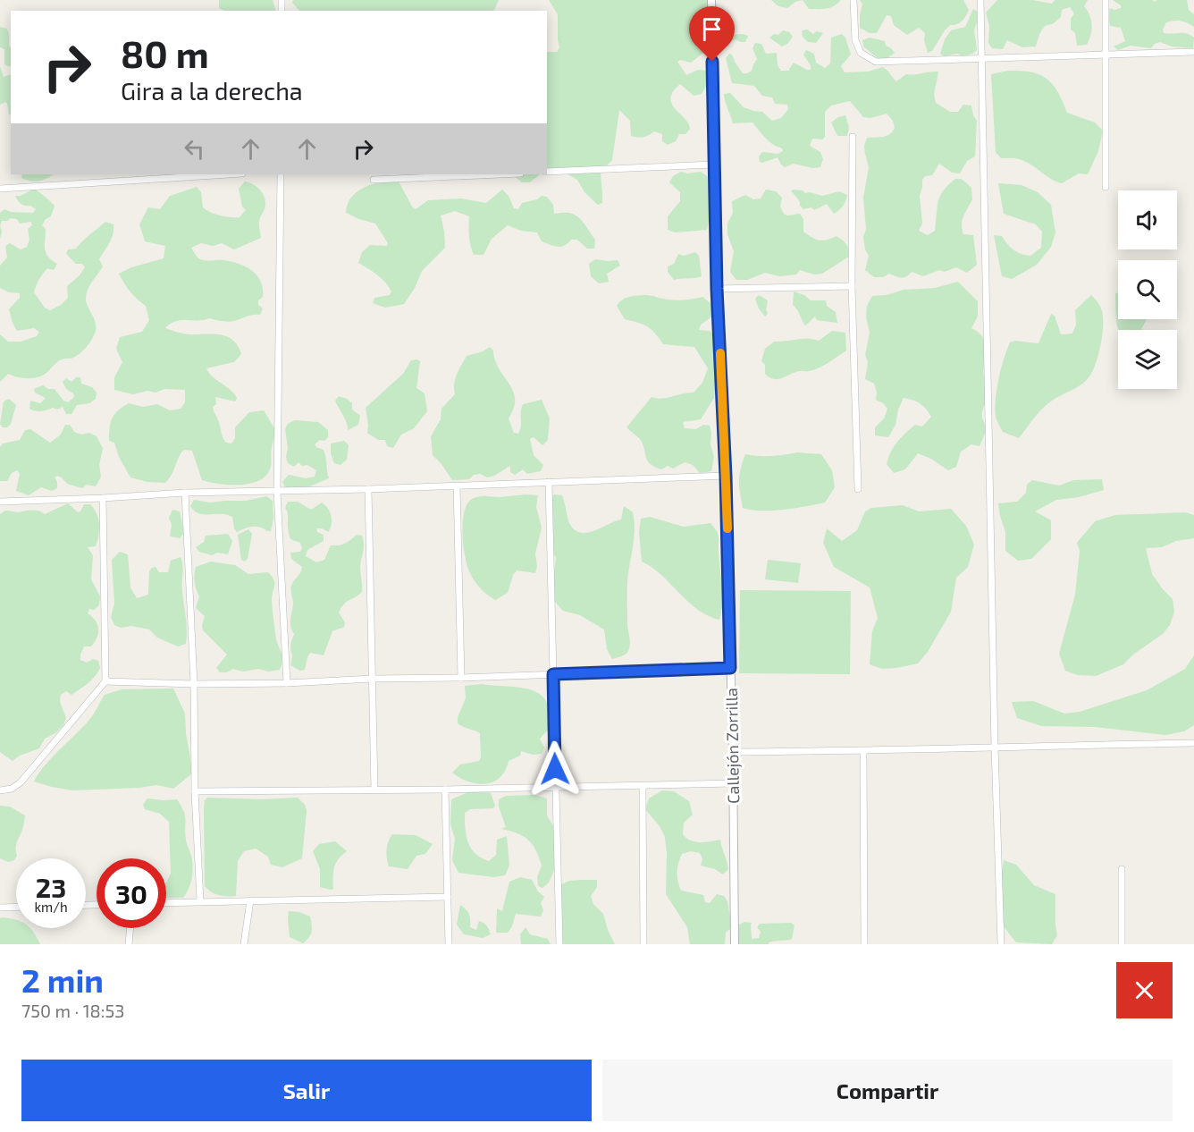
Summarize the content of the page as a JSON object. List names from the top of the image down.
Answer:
{
  "streets": {
    "street": ["Callejón Zorrilla"]
  },
  "page": {
    "turn": ["80 m", "Gira a la derecha"],
    "speed": "23 km/h",
    "limit": "30",
    "heading": ["2 min", "750 m · 18:53"],
    "buttons": ["Salir", "Compartir"]
  }
}
